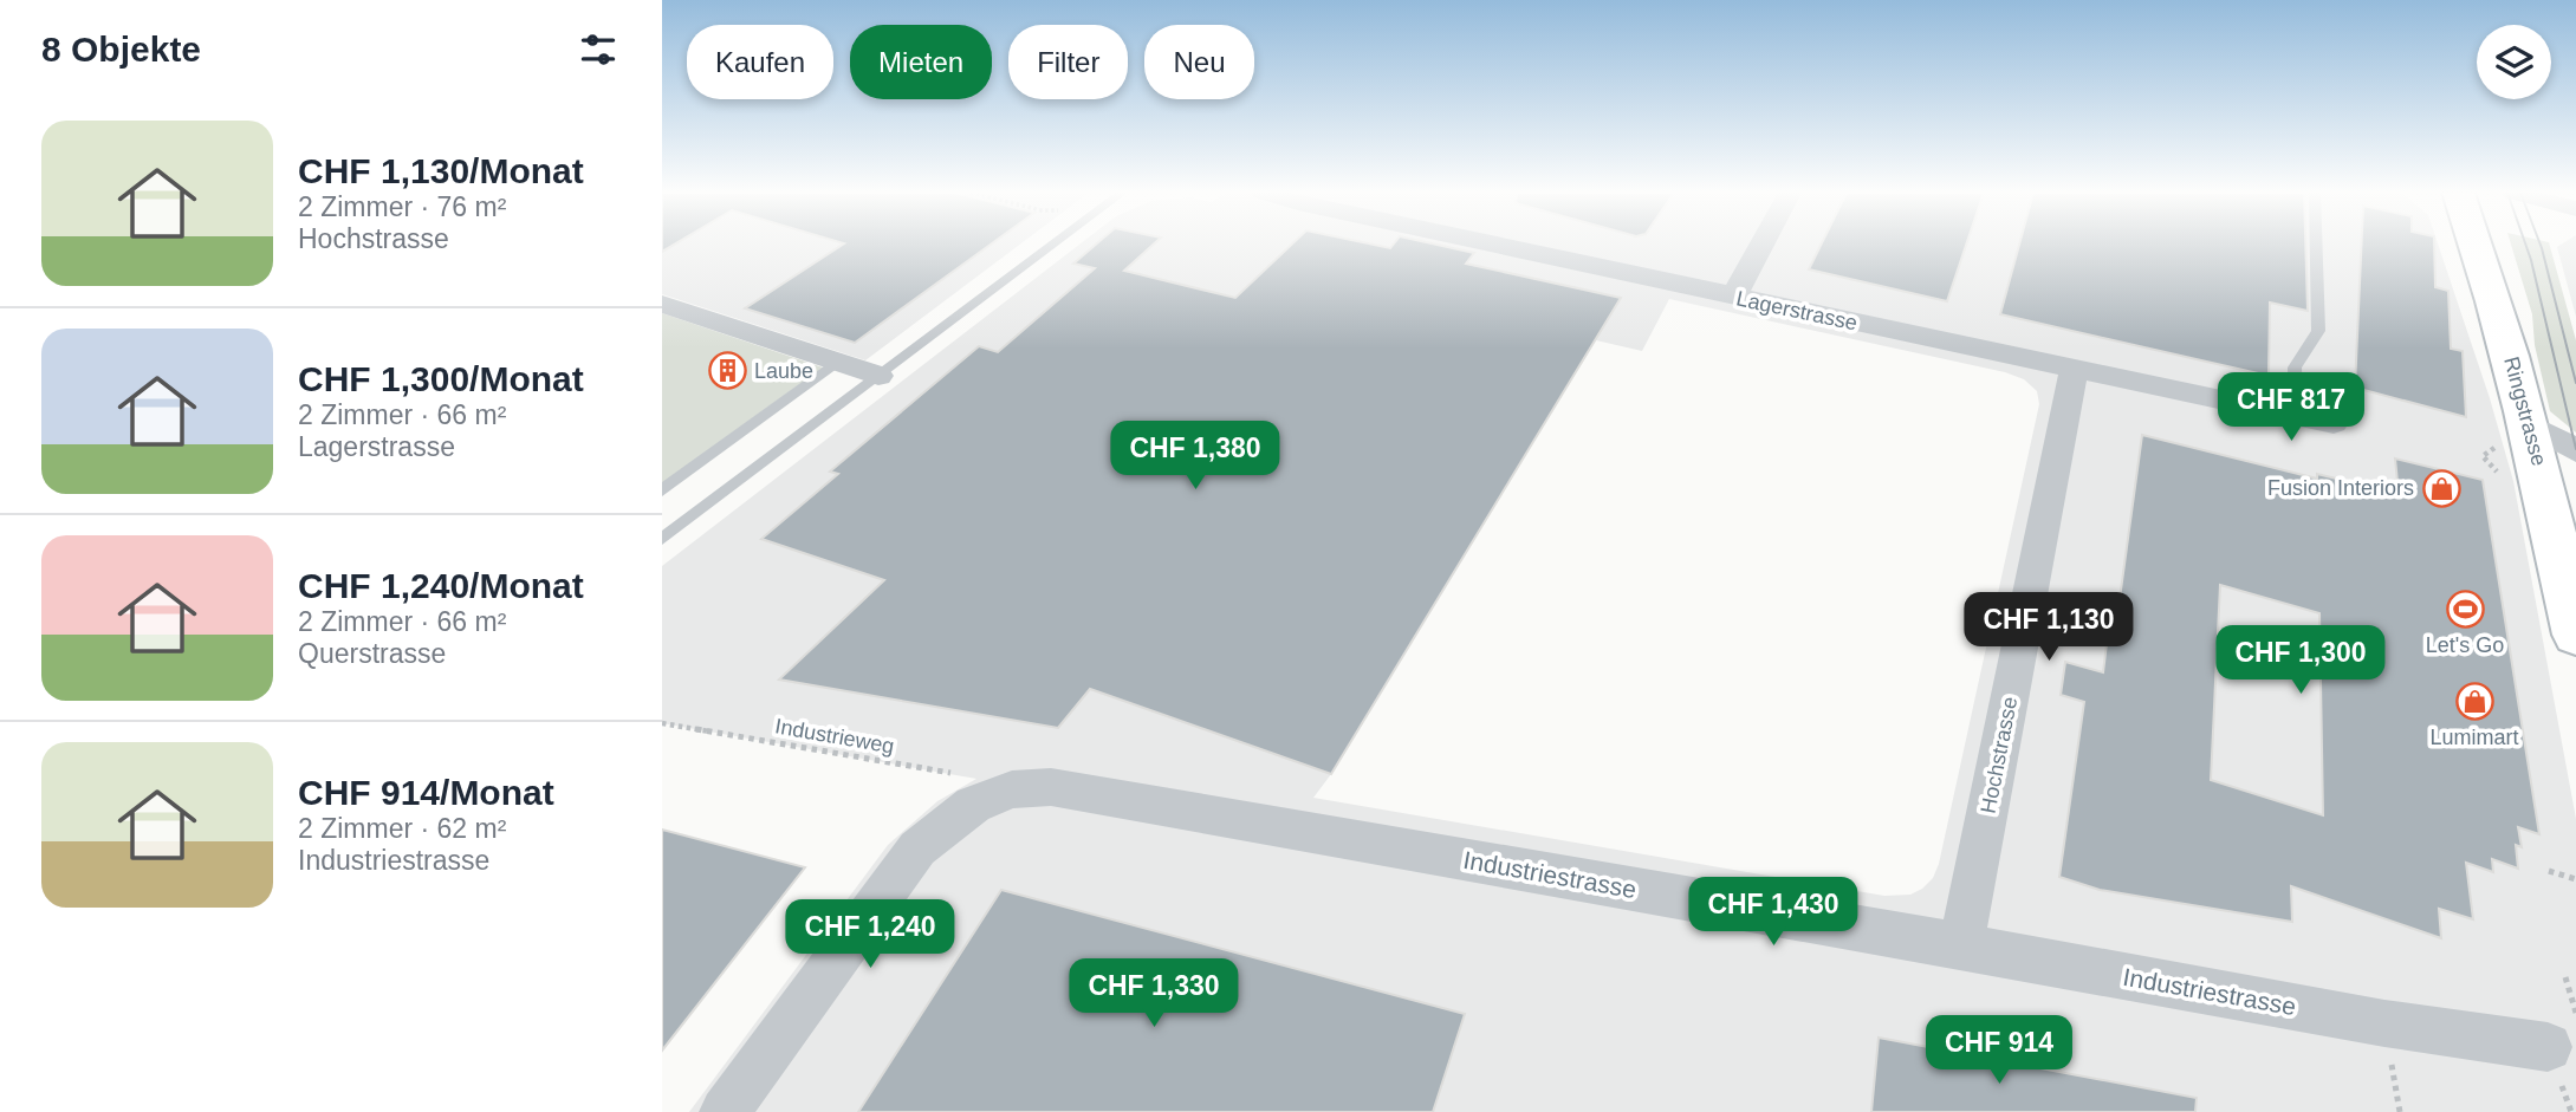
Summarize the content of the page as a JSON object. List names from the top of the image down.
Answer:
{
  "streets": {
    "main road": ["Ringstrasse"],
    "street": ["Lagerstrasse", "Hochstrasse", "Industriestrasse"],
    "path": ["Industrieweg"]
  },
  "crossings": [
    ["Lagerstrasse", "Hochstrasse"],
    ["Industrieweg", "Industriestrasse"],
    ["Hochstrasse", "Industriestrasse"]
  ],
  "places": {
    "building": ["Laube"],
    "shop": ["Fusion Interiors", "Lumimart"],
    "sports": ["Let's Go"]
  },
  "page": {
    "heading": "8 Objekte",
    "chip": [
      "Kaufen",
      "Mieten",
      "Filter",
      "Neu"
    ],
    "list": [
      {
        "name": "CHF 1,130/Monat",
        "note": "2 Zimmer · 76 m² · Hochstrasse"
      },
      {
        "name": "CHF 1,300/Monat",
        "note": "2 Zimmer · 66 m² · Lagerstrasse"
      },
      {
        "name": "CHF 1,240/Monat",
        "note": "2 Zimmer · 66 m² · Querstrasse"
      },
      {
        "name": "CHF 914/Monat",
        "note": "2 Zimmer · 62 m² · Industriestrasse"
      }
    ],
    "price": [
      "CHF 817",
      "CHF 1,380",
      "CHF 1,130",
      "CHF 1,300",
      "CHF 1,430",
      "CHF 1,240",
      "CHF 1,330",
      "CHF 914"
    ]
  }
}
